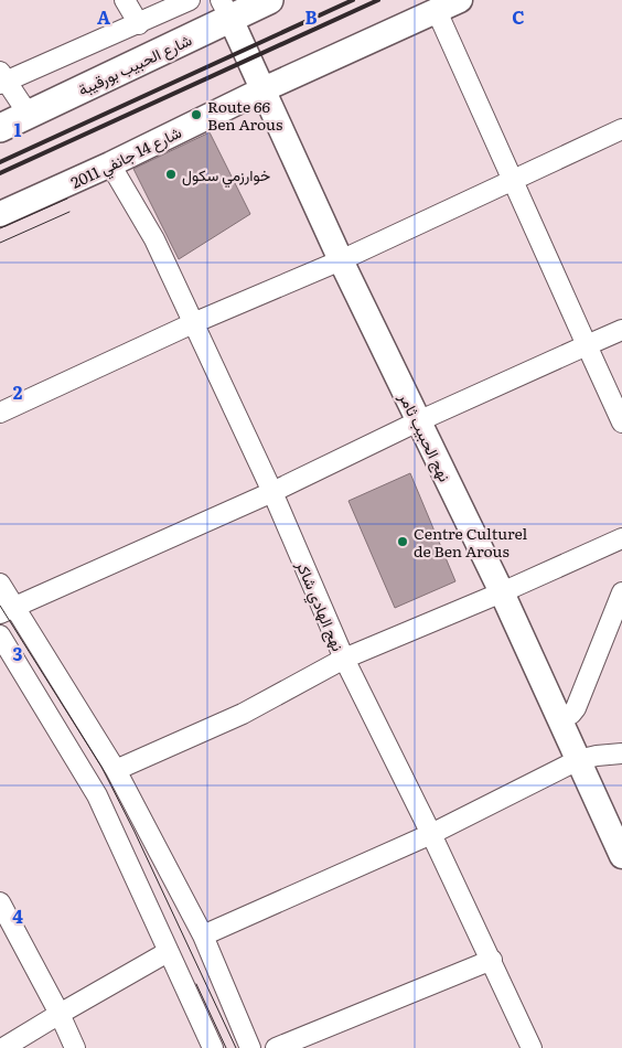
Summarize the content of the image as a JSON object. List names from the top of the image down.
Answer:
{
  "streets": {
    "main road": ["شارع الحبيب بورقيبة"],
    "street": ["شارع 14 جانفي 2011", "نهج الحبيب ثامر", "نهج الهادي شاكر"]
  },
  "crossings": [
    ["شارع الحبيب بورقيبة", "نهج الحبيب ثامر"],
    ["شارع 14 جانفي 2011", "نهج الحبيب ثامر"],
    ["شارع 14 جانفي 2011", "نهج الهادي شاكر"]
  ],
  "places": ["Route 66 Ben Arous", "خوارزمي سكول", "Centre Culturel de Ben Arous"],
  "grid": {
    "columns": ["A", "B", "C"],
    "rows": [
      "1",
      "2",
      "3",
      "4"
    ]
  }
}
